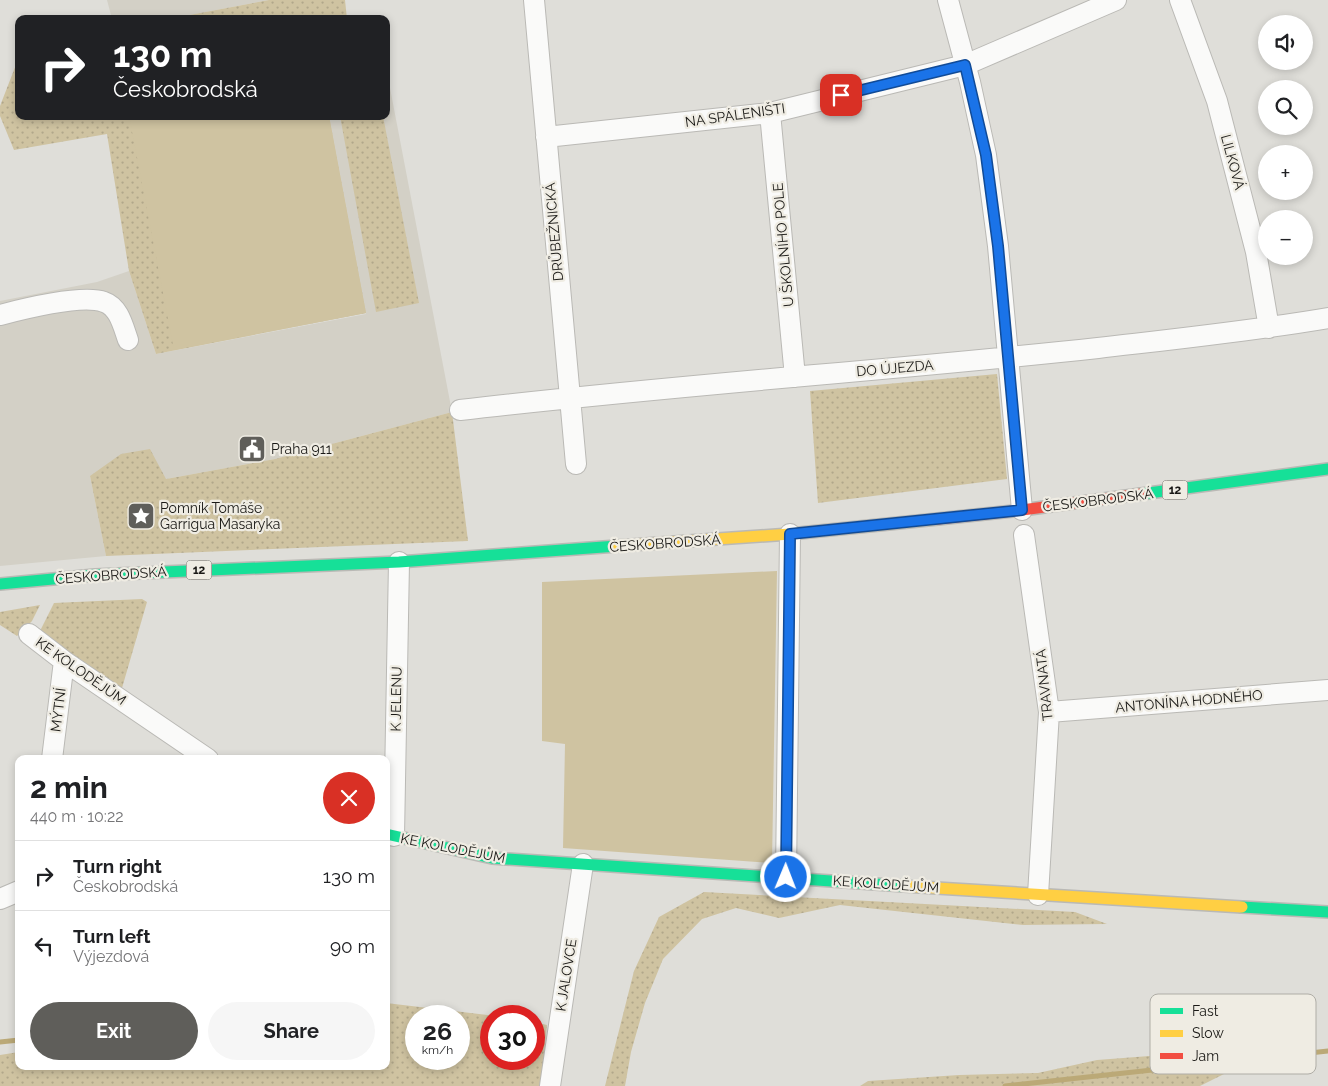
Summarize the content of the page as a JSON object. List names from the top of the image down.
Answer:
{
  "streets": {
    "main road": ["12", "ČESKOBRODSKÁ", "KE KOLODĚJŮM"],
    "street": [
      "NA SPÁLENIŠTI",
      "LILKOVÁ",
      "DRŮBEŽNICKÁ",
      "U ŠKOLNÍHO POLE",
      "DO ÚJEZDA",
      "TRAVNATÁ",
      "K JELENU",
      "ANTONÍNA HODNÉHO",
      "MÝTNÍ",
      "K JALOVCE"
    ]
  },
  "crossings": [
    ["NA SPÁLENIŠTI", "DRŮBEŽNICKÁ"],
    ["NA SPÁLENIŠTI", "U ŠKOLNÍHO POLE"],
    ["LILKOVÁ", "DO ÚJEZDA"],
    ["DRŮBEŽNICKÁ", "DO ÚJEZDA"],
    ["U ŠKOLNÍHO POLE", "DO ÚJEZDA"],
    ["ČESKOBRODSKÁ", "K JELENU"],
    ["KE KOLODĚJŮM", "TRAVNATÁ"],
    ["KE KOLODĚJŮM", "K JELENU"],
    ["KE KOLODĚJŮM", "MÝTNÍ"],
    ["KE KOLODĚJŮM", "K JALOVCE"],
    ["TRAVNATÁ", "ANTONÍNA HODNÉHO"]
  ],
  "places": {
    "public building": ["Praha 911"],
    "place": ["Pomník Tomáše Garrigua Masaryka"]
  },
  "legend": ["Fast", "Slow", "Jam"],
  "page": {
    "map_buttons": ["+", "−"],
    "turn": ["130 m", "Českobrodská"],
    "heading": ["2 min", "440 m · 10:22"],
    "list": [
      {
        "name": "Turn right",
        "note": "Českobrodská",
        "value": "130 m"
      },
      {
        "name": "Turn left",
        "note": "Výjezdová",
        "value": "90 m"
      }
    ],
    "buttons": ["Exit", "Share"],
    "speed": "26 km/h",
    "limit": "30"
  }
}
